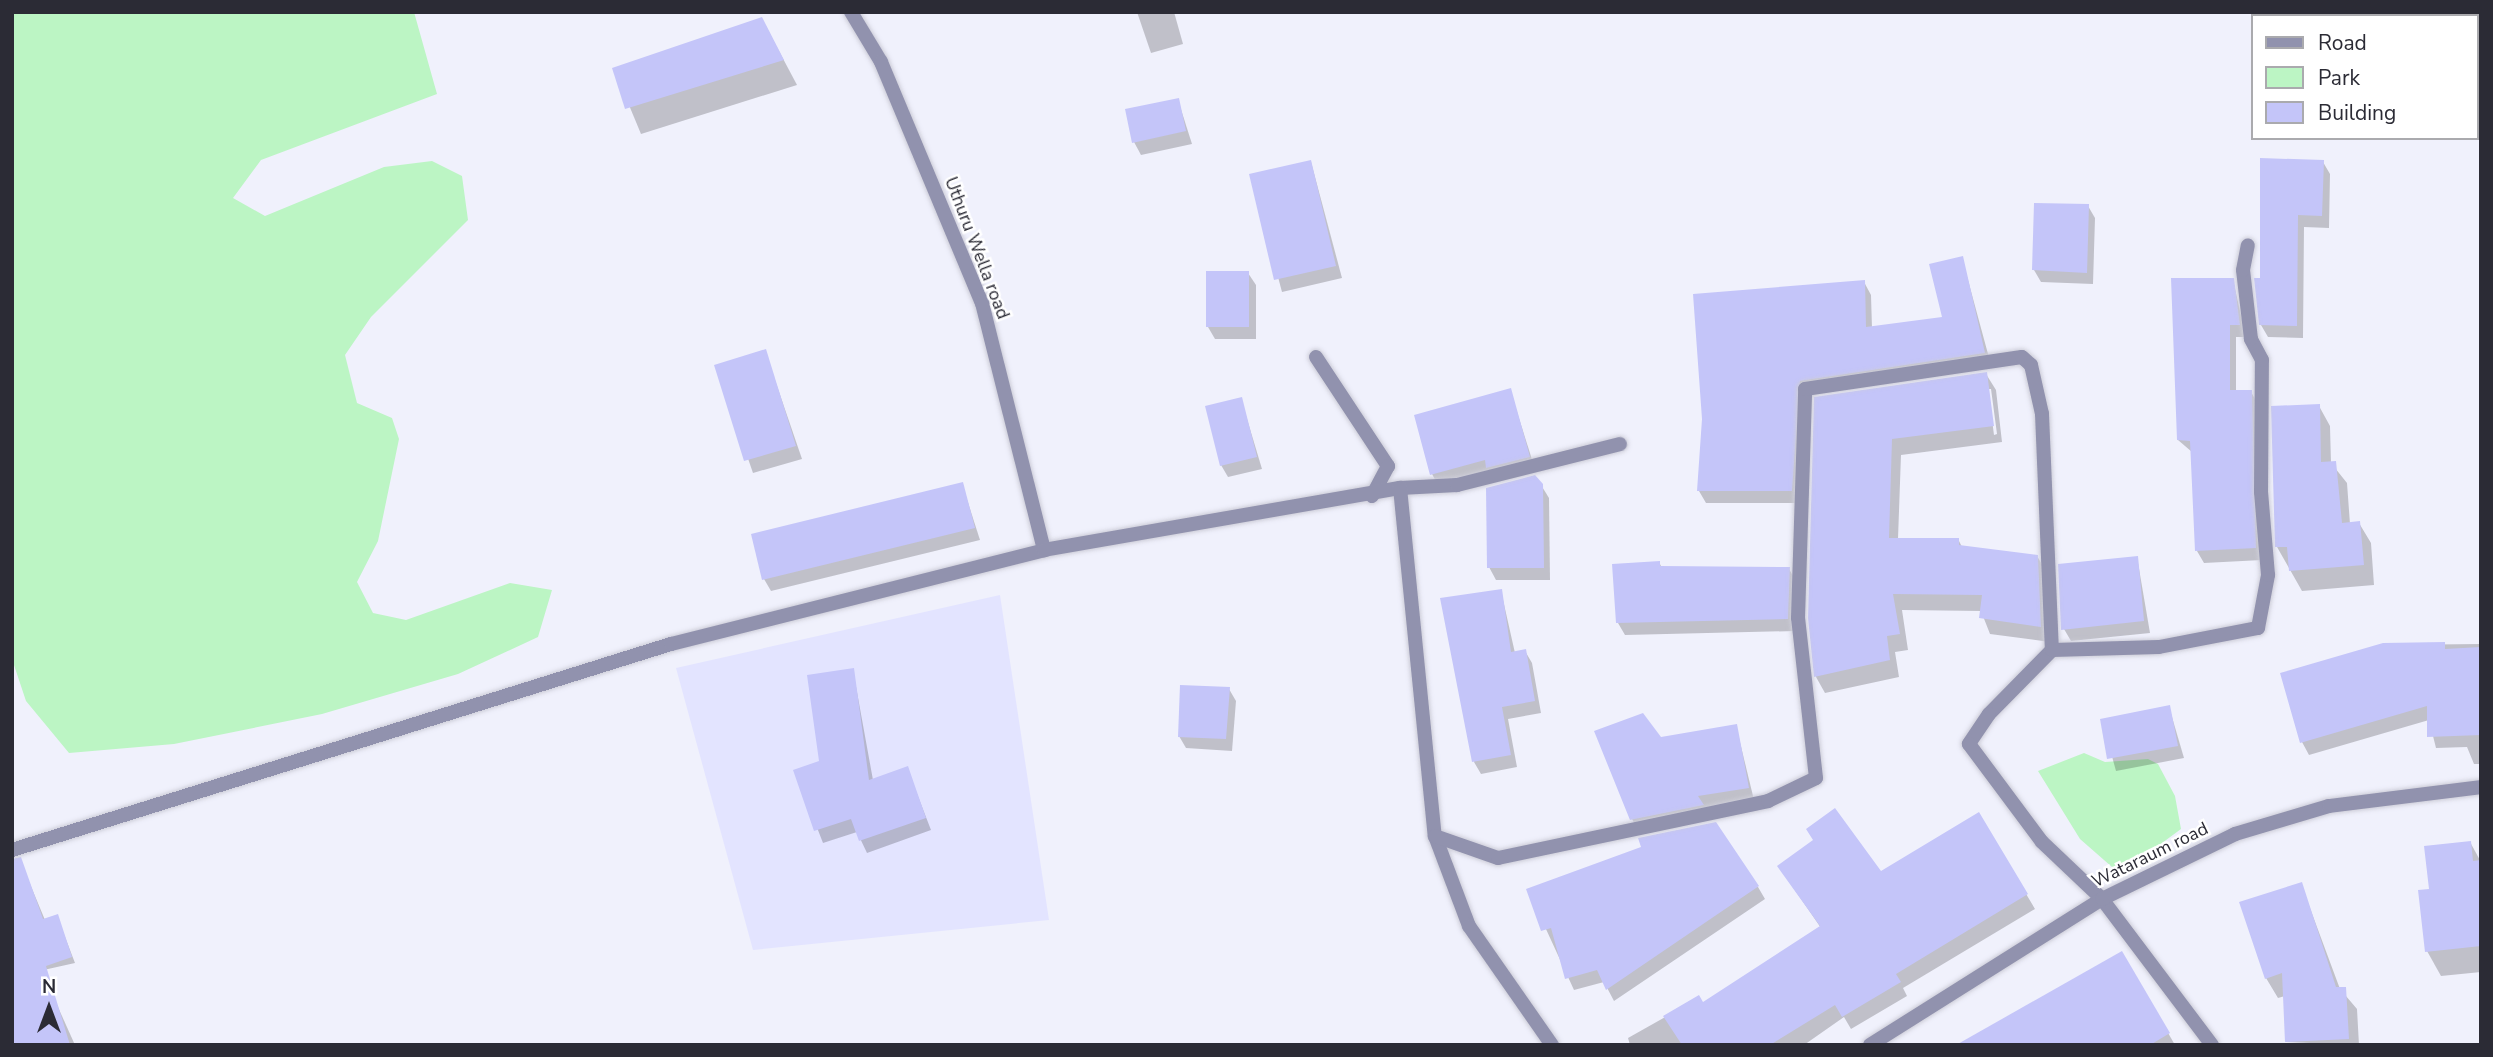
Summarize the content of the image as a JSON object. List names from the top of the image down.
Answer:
{
  "streets": {
    "street": ["Uthuru Wella road", "Wataraum road"]
  },
  "legend": ["Road", "Park", "Building"],
  "north": "top"
}
